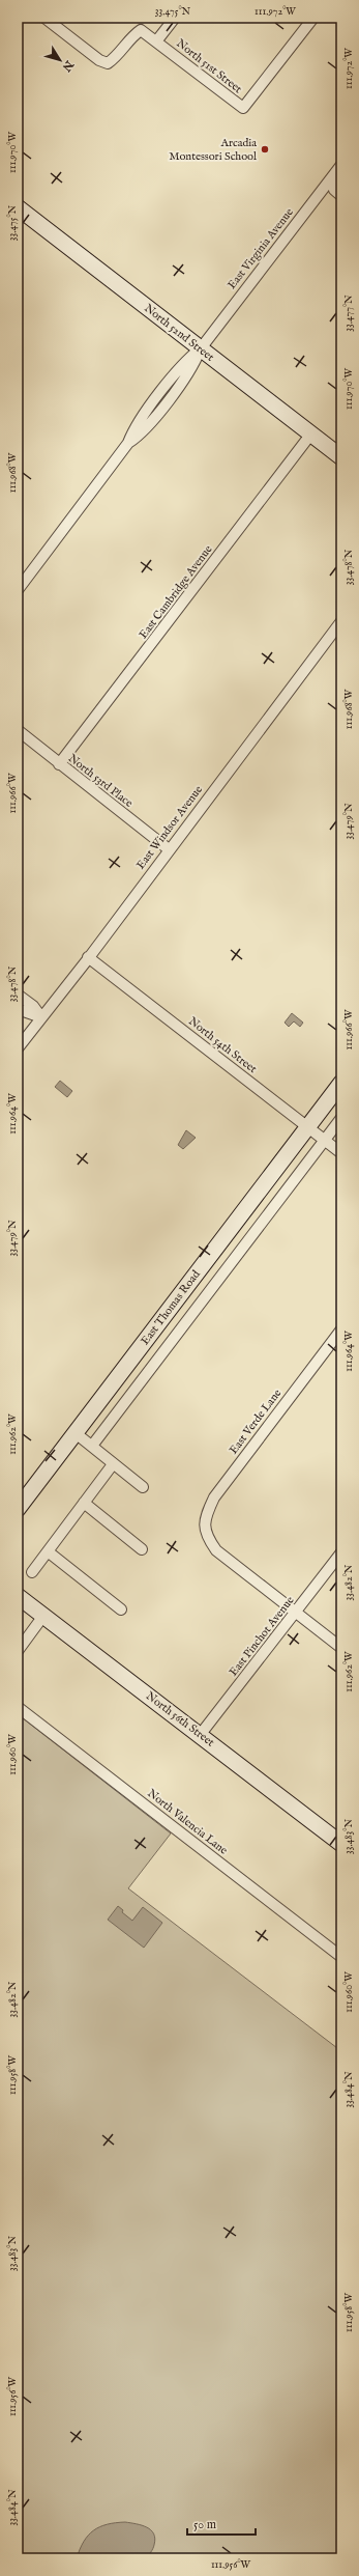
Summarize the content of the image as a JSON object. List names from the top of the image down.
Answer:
{
  "streets": {
    "main road": ["North 52nd Street", "East Thomas Road", "North 56th Street"],
    "street": [
      "North 51st Street",
      "East Virginia Avenue",
      "East Cambridge Avenue",
      "North 53rd Place",
      "East Windsor Avenue",
      "North 54th Street",
      "East Verde Lane",
      "East Pinchot Avenue",
      "North Valencia Lane"
    ]
  },
  "crossings": [
    ["East Virginia Avenue", "North 52nd Street"],
    ["North 52nd Street", "East Cambridge Avenue"],
    ["East Cambridge Avenue", "North 53rd Place"],
    ["North 53rd Place", "East Windsor Avenue"],
    ["East Windsor Avenue", "North 54th Street"],
    ["North 54th Street", "East Thomas Road"],
    ["East Verde Lane", "East Pinchot Avenue"],
    ["East Pinchot Avenue", "North 56th Street"]
  ],
  "places": ["Arcadia Montessori School"],
  "scale_bar": "50 m",
  "north": "bottom right",
  "coordinates": [
    "33.475°N",
    "111.972°W",
    "111.970°W",
    "33.477°N",
    "111.968°W",
    "33.478°N",
    "111.966°W",
    "33.479°N",
    "111.964°W",
    "111.962°W",
    "33.482°N",
    "111.960°W",
    "33.483°N",
    "111.958°W",
    "33.484°N",
    "111.956°W"
  ]
}
